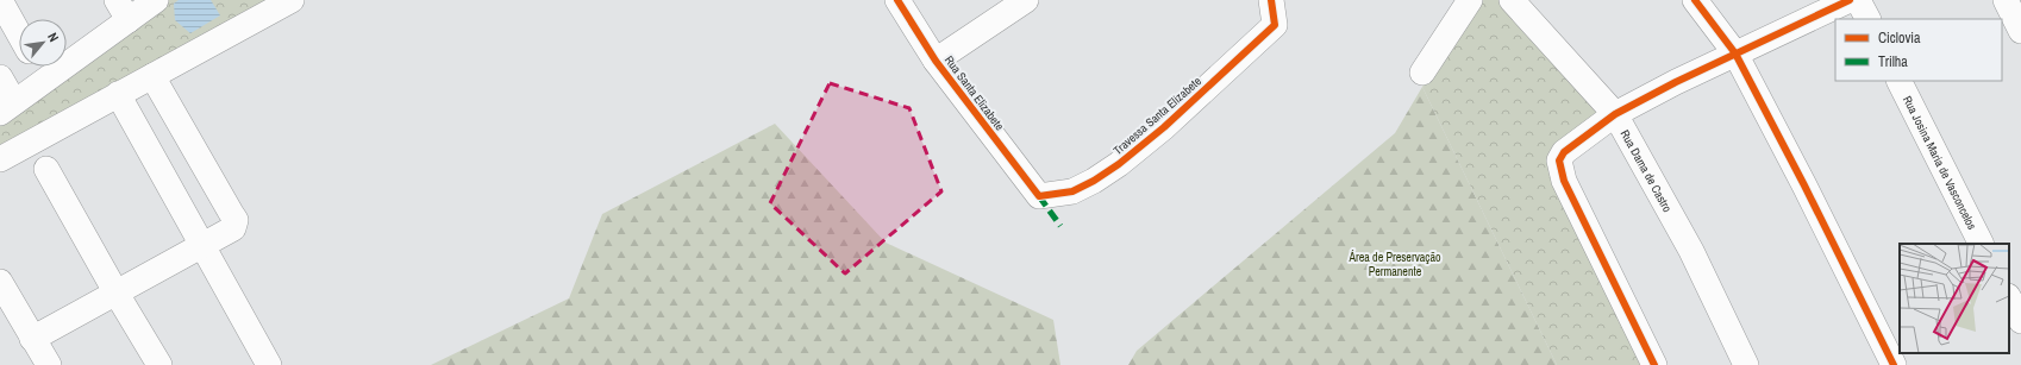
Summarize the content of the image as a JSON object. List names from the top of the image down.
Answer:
{
  "streets": {
    "street": [
      "Rua Santa Elizabete",
      "Travessa Santa Elizabete",
      "Rua Josina Maria de Vasconcelos",
      "Rua Dama de Castro"
    ]
  },
  "crossings": [
    ["Rua Santa Elizabete", "Travessa Santa Elizabete"]
  ],
  "parks": ["Área de Preservação Permanente"],
  "legend": ["Ciclovia", "Trilha"],
  "north": "top right"
}
